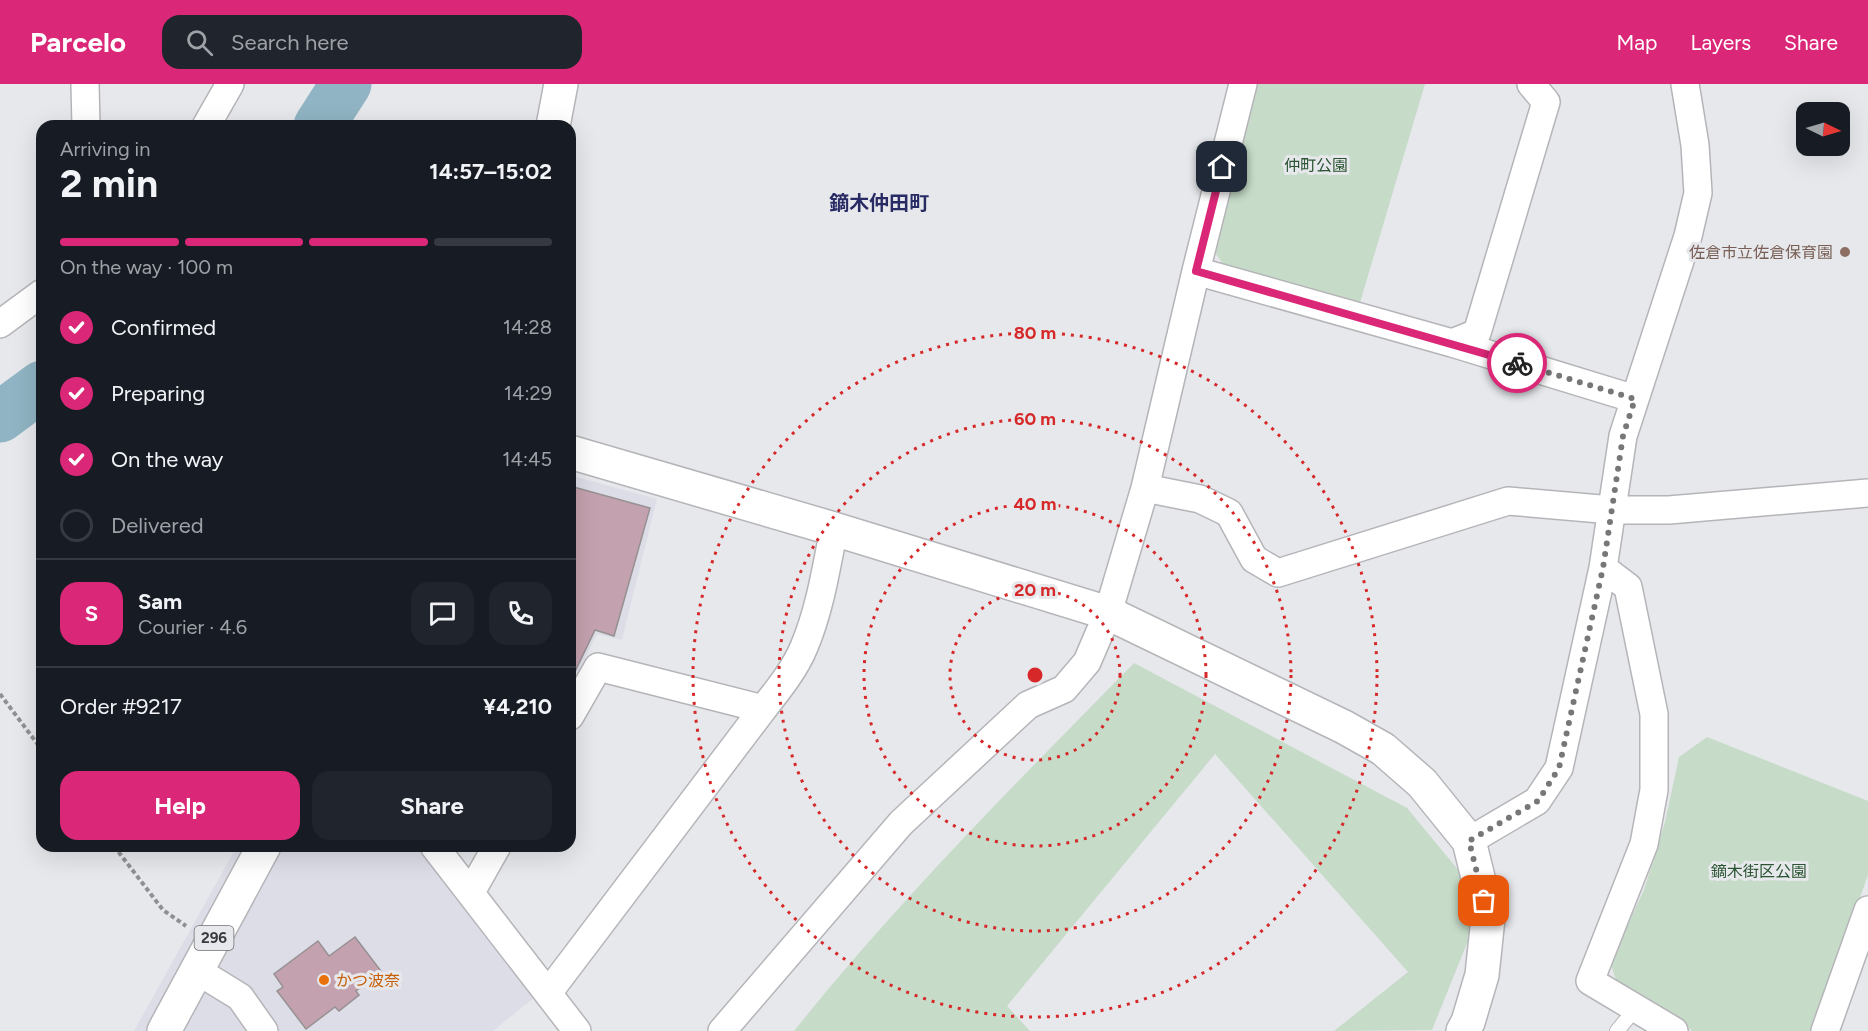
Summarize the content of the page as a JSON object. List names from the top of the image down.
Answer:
{
  "streets": {
    "main road": ["296"]
  },
  "districts": ["鏑木仲田町"],
  "parks": ["仲町公園", "鏑木街区公園"],
  "places": ["佐倉市立佐倉保育園", "かつ波奈"],
  "north": "right",
  "page": {
    "header": "Parcelo",
    "search": "Search here",
    "nav": ["Map", "Layers", "Share"],
    "heading": ["2 min", "Arriving in", "14:57–15:02"],
    "panel": [
      "Sam",
      "Courier · 4.6",
      "Order #9217",
      "¥4,210"
    ],
    "bar": "On the way · 100 m",
    "list": [
      ["Confirmed", "14:28"],
      ["Preparing", "14:29"],
      ["On the way", "14:45"],
      "Delivered"
    ],
    "round": "S",
    "buttons": ["Help", "Share"]
  },
  "rings": [
    "80 m",
    "60 m",
    "40 m",
    "20 m"
  ]
}
